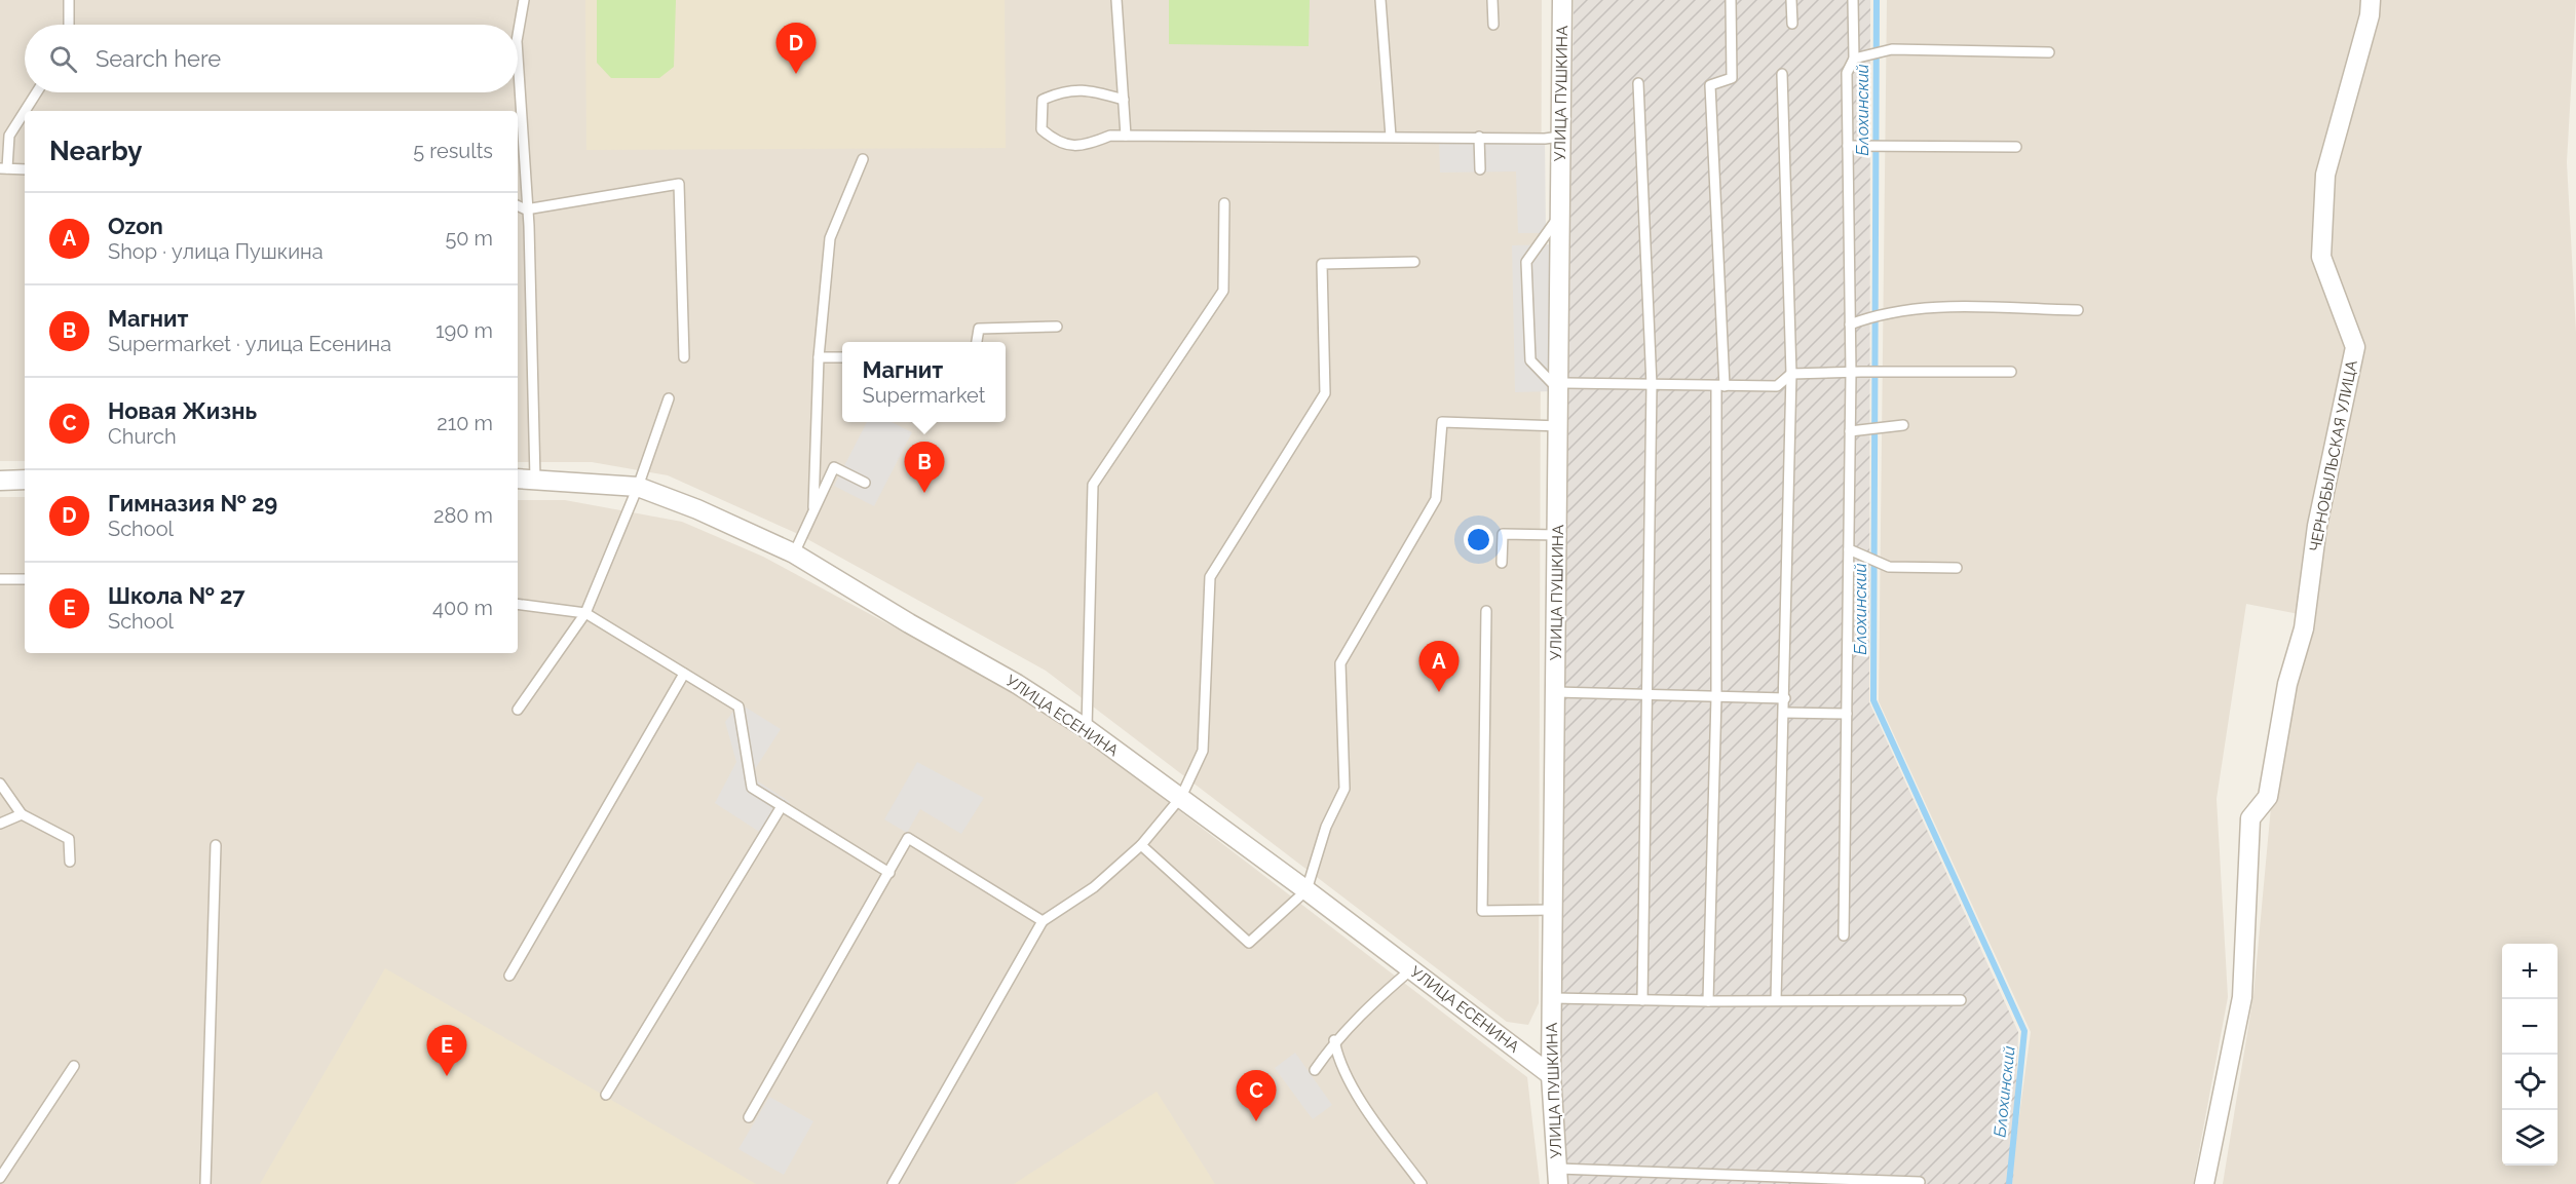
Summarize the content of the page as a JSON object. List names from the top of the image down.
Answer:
{
  "streets": {
    "street": ["УЛИЦА ПУШКИНА", "ЧЕРНОБЫЛЬСКАЯ УЛИЦА", "УЛИЦА ЕСЕНИНА"]
  },
  "crossings": [
    ["УЛИЦА ПУШКИНА", "УЛИЦА ЕСЕНИНА"]
  ],
  "water": ["Блохинский"],
  "page": {
    "pins": [
      "D",
      "B",
      "A",
      "E",
      "C"
    ],
    "search": "Search here",
    "heading": ["Nearby", "5 results"],
    "list": [
      {
        "mark": "A",
        "name": "Ozon",
        "note": "Shop · улица Пушкина",
        "value": "50 m"
      },
      {
        "mark": "B",
        "name": "Магнит",
        "note": "Supermarket · улица Есенина",
        "value": "190 m"
      },
      {
        "mark": "C",
        "name": "Новая Жизнь",
        "note": "Church",
        "value": "210 m"
      },
      {
        "mark": "D",
        "name": "Гимназия № 29",
        "note": "School",
        "value": "280 m"
      },
      {
        "mark": "E",
        "name": "Школа № 27",
        "note": "School",
        "value": "400 m"
      }
    ],
    "popup": ["Магнит", "Supermarket"],
    "map_buttons": ["+", "−"]
  }
}
